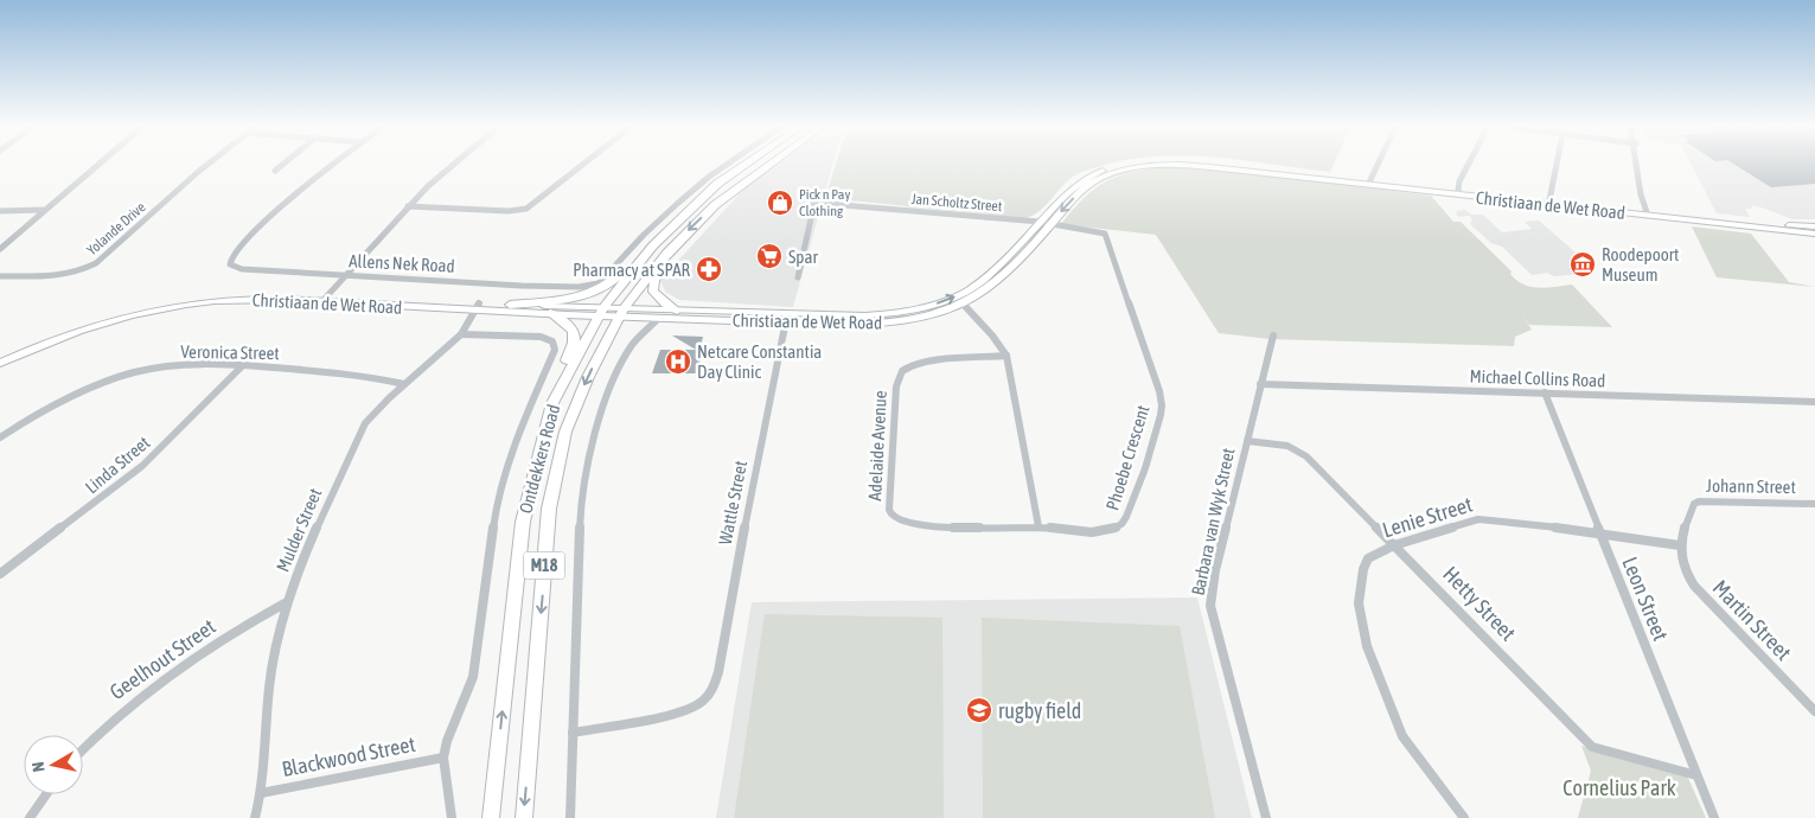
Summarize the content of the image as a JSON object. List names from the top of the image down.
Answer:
{
  "streets": {
    "main road": ["Christiaan de Wet Road", "Ontdekkers Road", "M18"],
    "street": [
      "Jan Scholtz Street",
      "Yolande Drive",
      "Allens Nek Road",
      "Veronica Street",
      "Michael Collins Road",
      "Adelaide Avenue",
      "Phoebe Crescent",
      "Linda Street",
      "Johann Street",
      "Wattle Street",
      "Lenie Street",
      "Barbara van Wyk Street",
      "Mulder Street",
      "Leon Street",
      "Hetty Street",
      "Martin Street",
      "Geelhout Street",
      "Blackwood Street"
    ]
  },
  "crossings": [
    ["Jan Scholtz Street", "Christiaan de Wet Road"],
    ["Jan Scholtz Street", "Phoebe Crescent"],
    ["Christiaan de Wet Road", "Ontdekkers Road"],
    ["Christiaan de Wet Road", "Wattle Street"],
    ["Christiaan de Wet Road", "Mulder Street"],
    ["Veronica Street", "Linda Street"],
    ["Veronica Street", "Mulder Street"],
    ["Michael Collins Road", "Barbara van Wyk Street"],
    ["Michael Collins Road", "Leon Street"],
    ["Adelaide Avenue", "Phoebe Crescent"],
    ["Ontdekkers Road", "Mulder Street"],
    ["Ontdekkers Road", "Blackwood Street"],
    ["Johann Street", "Lenie Street"],
    ["Johann Street", "Martin Street"],
    ["Lenie Street", "Leon Street"],
    ["Lenie Street", "Hetty Street"],
    ["Lenie Street", "Martin Street"],
    ["Barbara van Wyk Street", "Hetty Street"],
    ["Mulder Street", "Geelhout Street"],
    ["Mulder Street", "Blackwood Street"],
    ["Leon Street", "Hetty Street"]
  ],
  "parks": ["Cornelius Park"],
  "places": {
    "shop": ["Pick n Pay Clothing"],
    "supermarket": ["Spar"],
    "museum": ["Roodepoort Museum"],
    "pharmacy": ["Pharmacy at SPAR"],
    "hospital": ["Netcare Constantia Day Clinic"],
    "school or university": ["rugby field"]
  },
  "north": "left"
}
